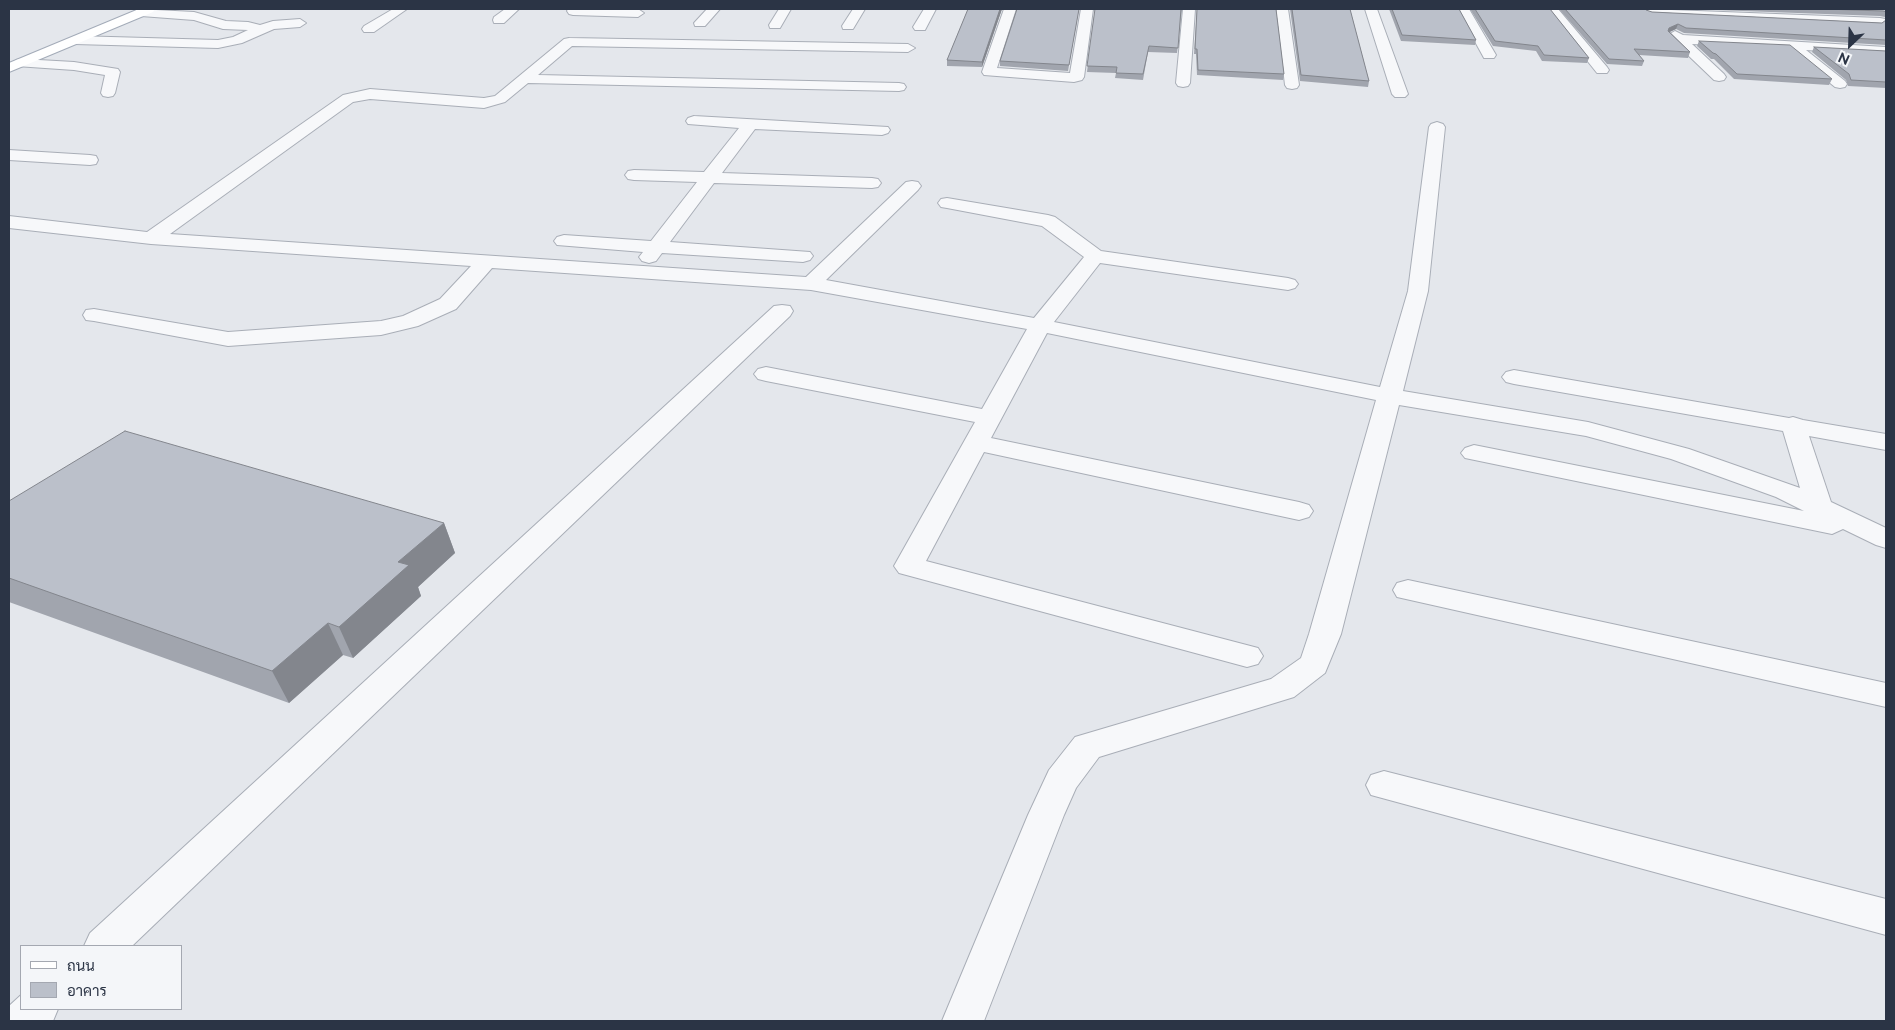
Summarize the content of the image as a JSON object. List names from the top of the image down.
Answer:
{
  "legend": ["ถนน", "อาคาร"],
  "north": "bottom left"
}
